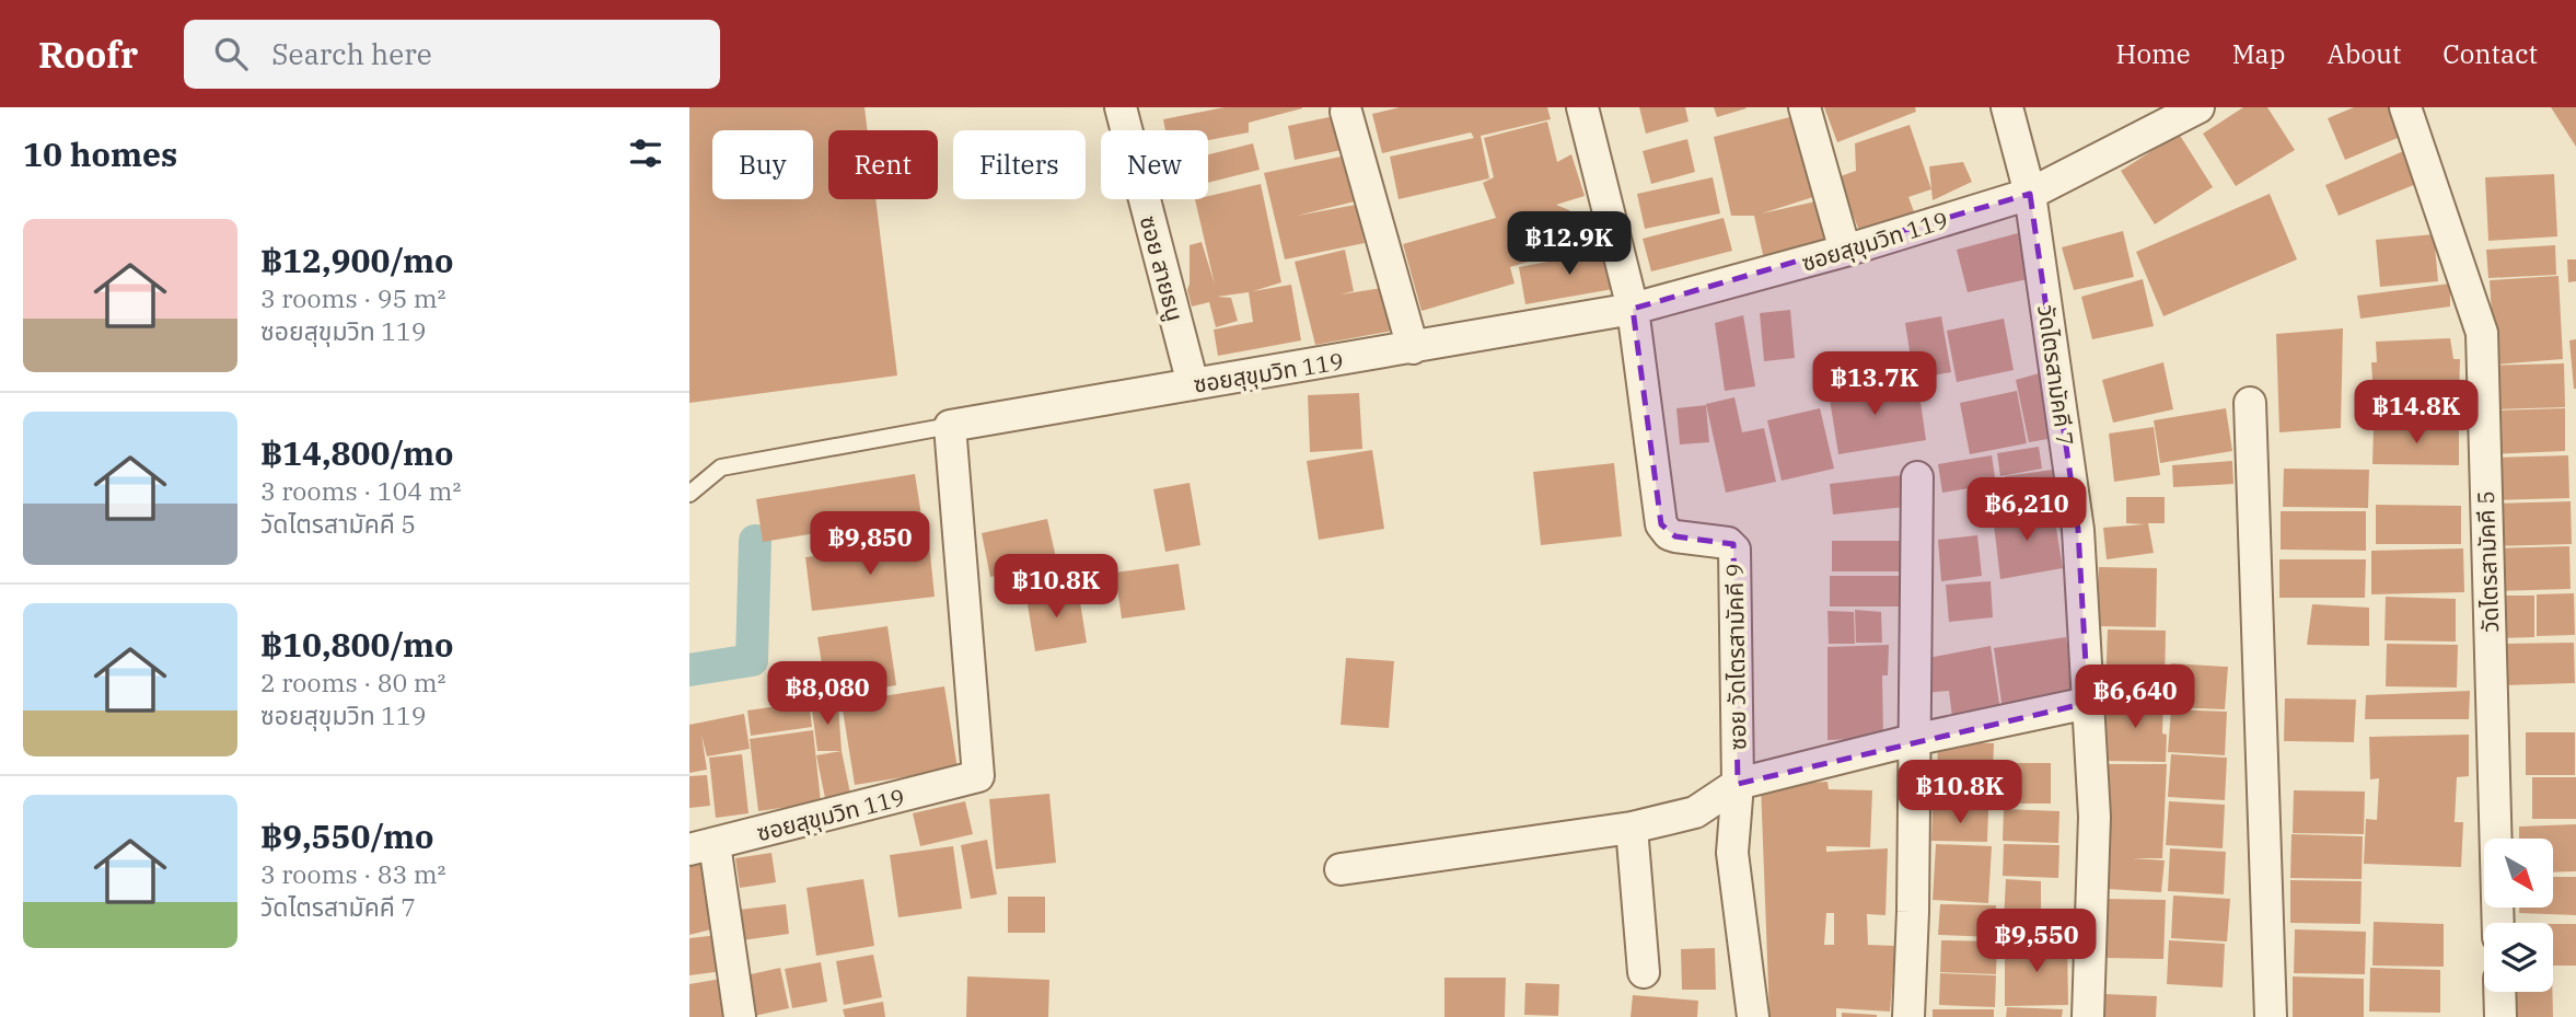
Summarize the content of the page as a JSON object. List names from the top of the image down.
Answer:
{
  "streets": {
    "street": [
      "ซอยสุขุมวิท 119",
      "ซอย สายธนู",
      "วัดไตรสามัคคี 7",
      "วัดไตรสามัคคี 5",
      "ซอย วัดไตรสามัคคี 9"
    ]
  },
  "crossings": [
    ["ซอยสุขุมวิท 119", "ซอย สายธนู"],
    ["ซอยสุขุมวิท 119", "วัดไตรสามัคคี 7"],
    ["ซอยสุขุมวิท 119", "ซอย วัดไตรสามัคคี 9"]
  ],
  "north": "bottom right",
  "page": {
    "header": "Roofr",
    "search": "Search here",
    "nav": [
      "Home",
      "Map",
      "About",
      "Contact"
    ],
    "heading": "10 homes",
    "chip": [
      "Buy",
      "Rent",
      "Filters",
      "New"
    ],
    "list": [
      {
        "name": "฿12,900/mo",
        "note": "3 rooms · 95 m² · ซอยสุขุมวิท 119"
      },
      {
        "name": "฿14,800/mo",
        "note": "3 rooms · 104 m² · วัดไตรสามัคคี 5"
      },
      {
        "name": "฿10,800/mo",
        "note": "2 rooms · 80 m² · ซอยสุขุมวิท 119"
      },
      {
        "name": "฿9,550/mo",
        "note": "3 rooms · 83 m² · วัดไตรสามัคคี 7"
      }
    ],
    "price": [
      "฿12.9K",
      "฿13.7K",
      "฿14.8K",
      "฿6,210",
      "฿9,850",
      "฿10.8K",
      "฿8,080",
      "฿6,640",
      "฿10.8K",
      "฿9,550"
    ]
  }
}
